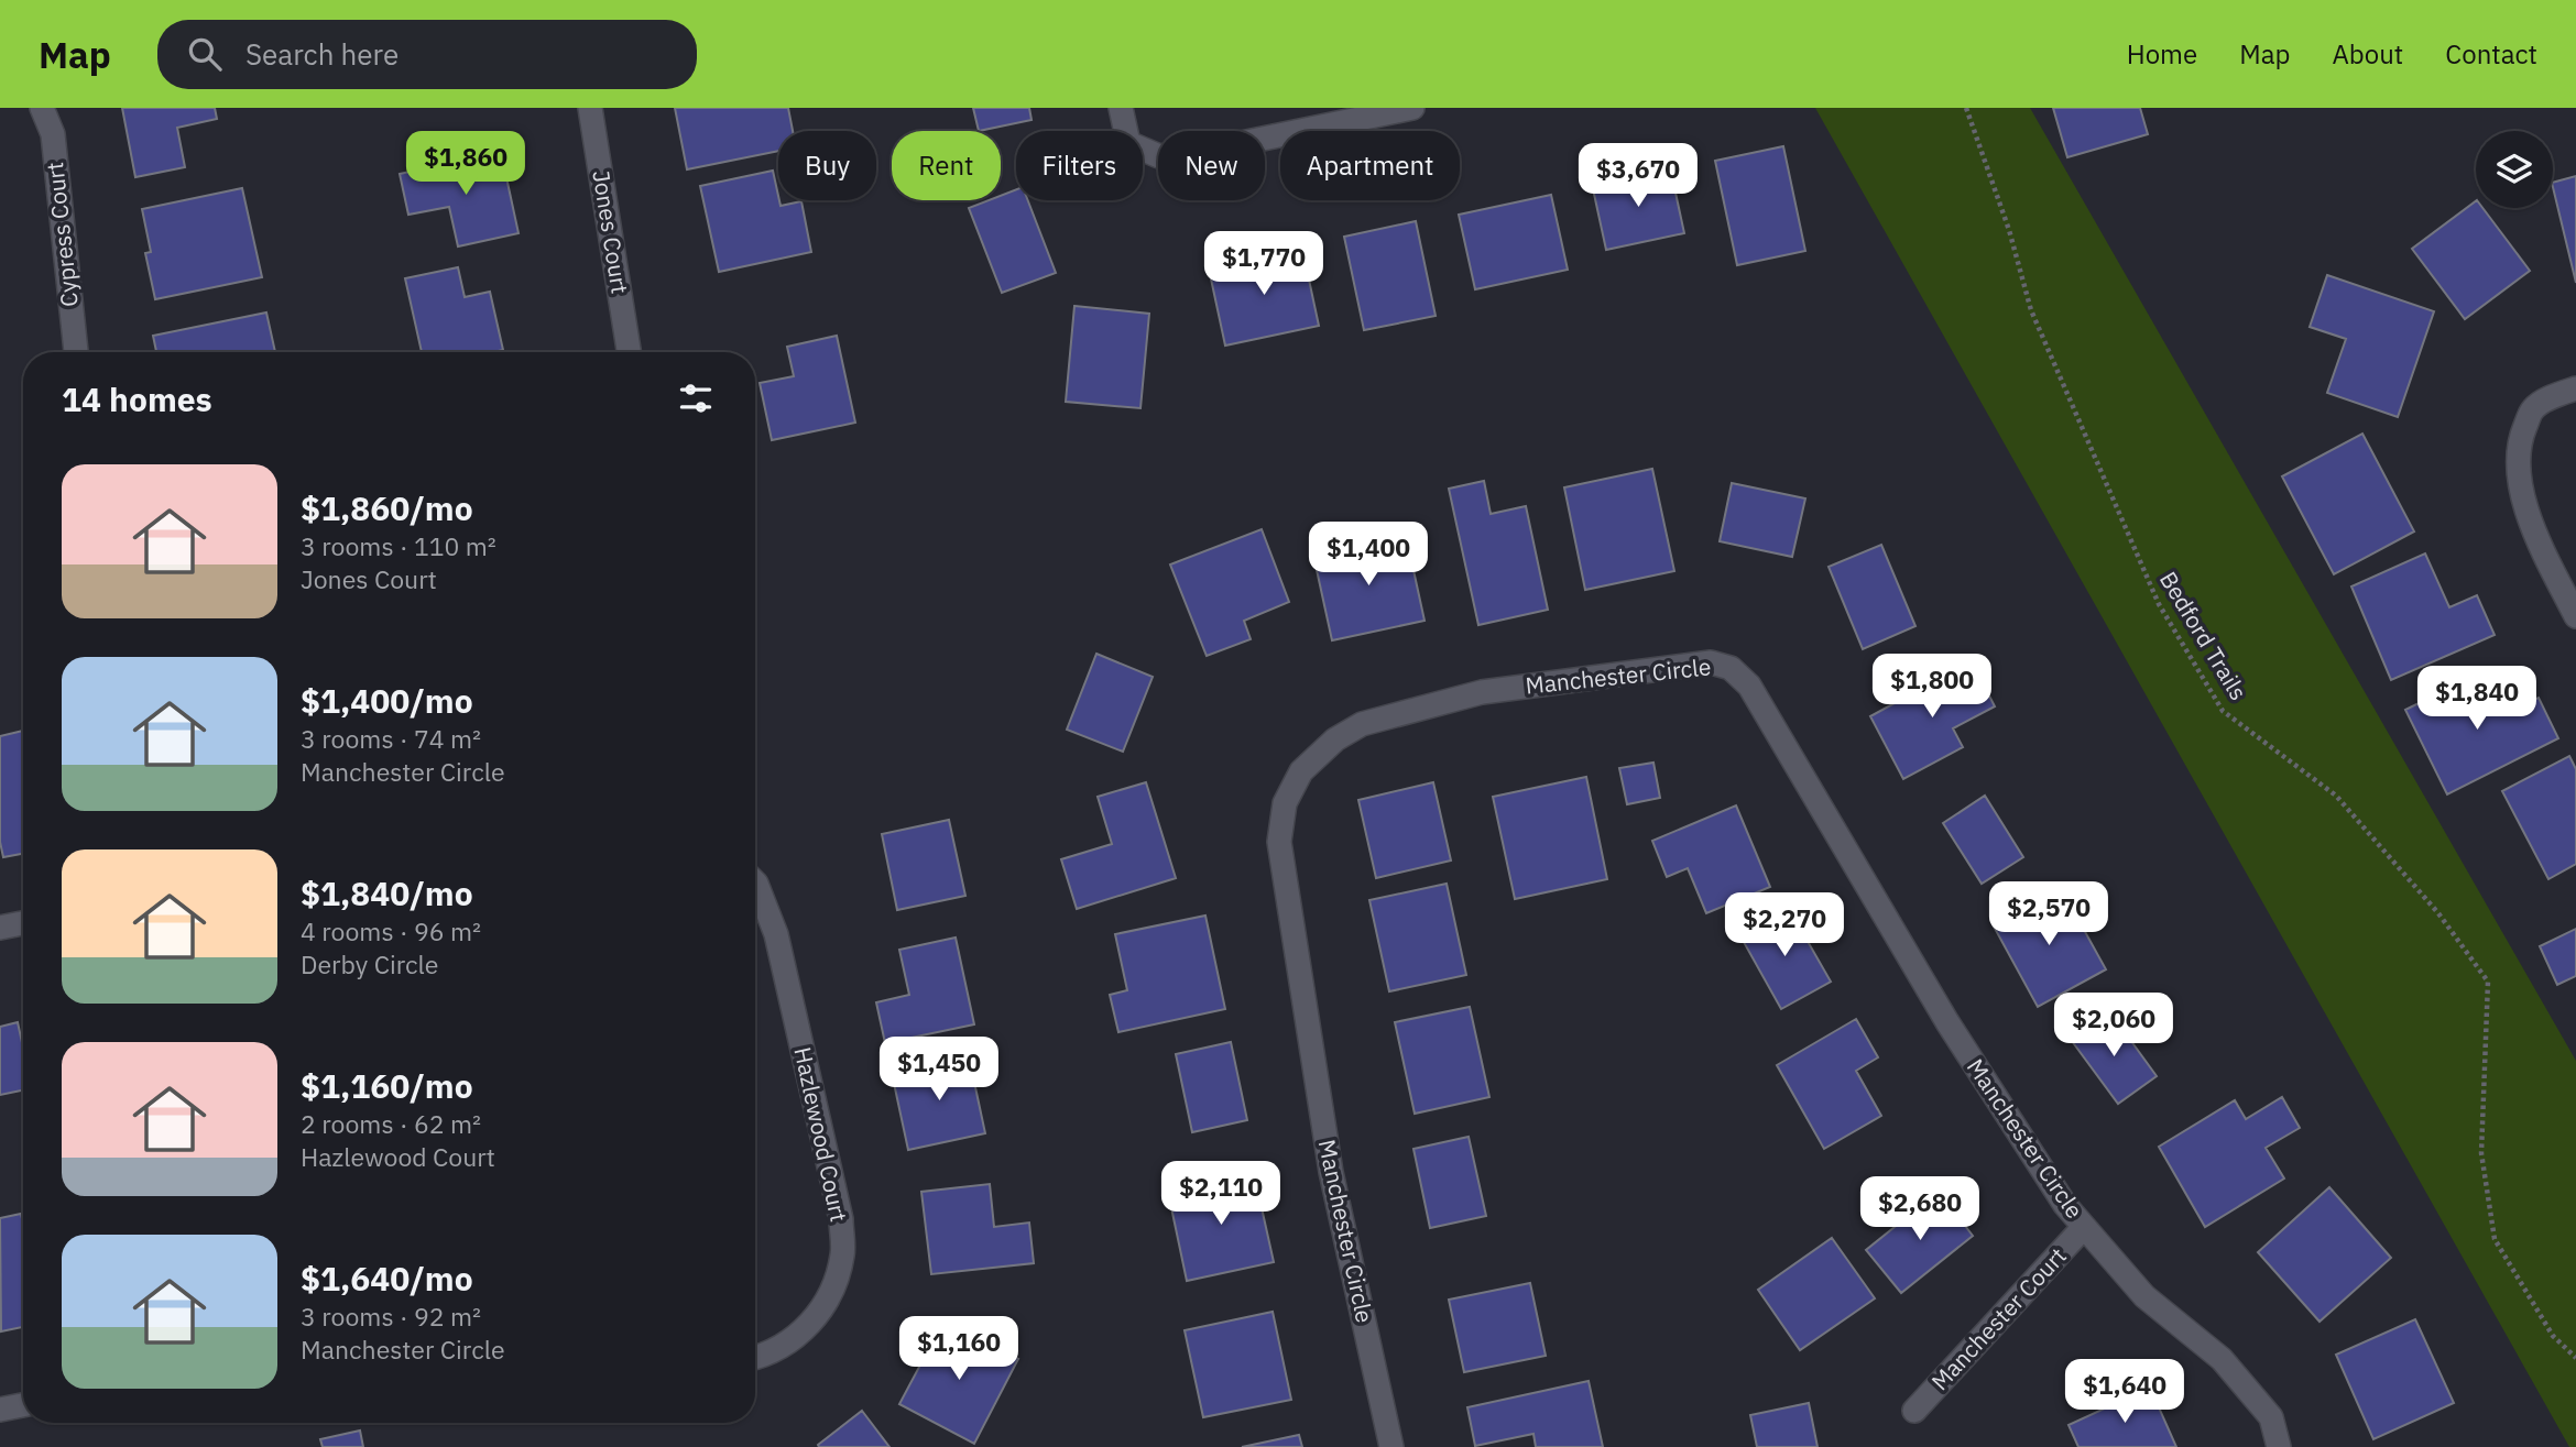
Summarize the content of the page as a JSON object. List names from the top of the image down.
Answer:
{
  "streets": {
    "street": [
      "Jones Court",
      "Cypress Court",
      "Manchester Circle",
      "Hazlewood Court",
      "Manchester Court"
    ],
    "path": ["Bedford Trails"]
  },
  "crossings": [
    ["Manchester Circle", "Manchester Court"]
  ],
  "page": {
    "header": "Map",
    "search": "Search here",
    "nav": [
      "Home",
      "Map",
      "About",
      "Contact"
    ],
    "price": [
      "$1,860",
      "$3,670",
      "$1,770",
      "$1,400",
      "$1,800",
      "$1,840",
      "$2,570",
      "$2,270",
      "$2,060",
      "$1,450",
      "$2,110",
      "$2,680",
      "$1,160",
      "$1,640"
    ],
    "chip": [
      "Buy",
      "Rent",
      "Filters",
      "New",
      "Apartment"
    ],
    "heading": "14 homes",
    "list": [
      {
        "name": "$1,860/mo",
        "note": "3 rooms · 110 m² · Jones Court"
      },
      {
        "name": "$1,400/mo",
        "note": "3 rooms · 74 m² · Manchester Circle"
      },
      {
        "name": "$1,840/mo",
        "note": "4 rooms · 96 m² · Derby Circle"
      },
      {
        "name": "$1,160/mo",
        "note": "2 rooms · 62 m² · Hazlewood Court"
      },
      {
        "name": "$1,640/mo",
        "note": "3 rooms · 92 m² · Manchester Circle"
      }
    ]
  }
}
